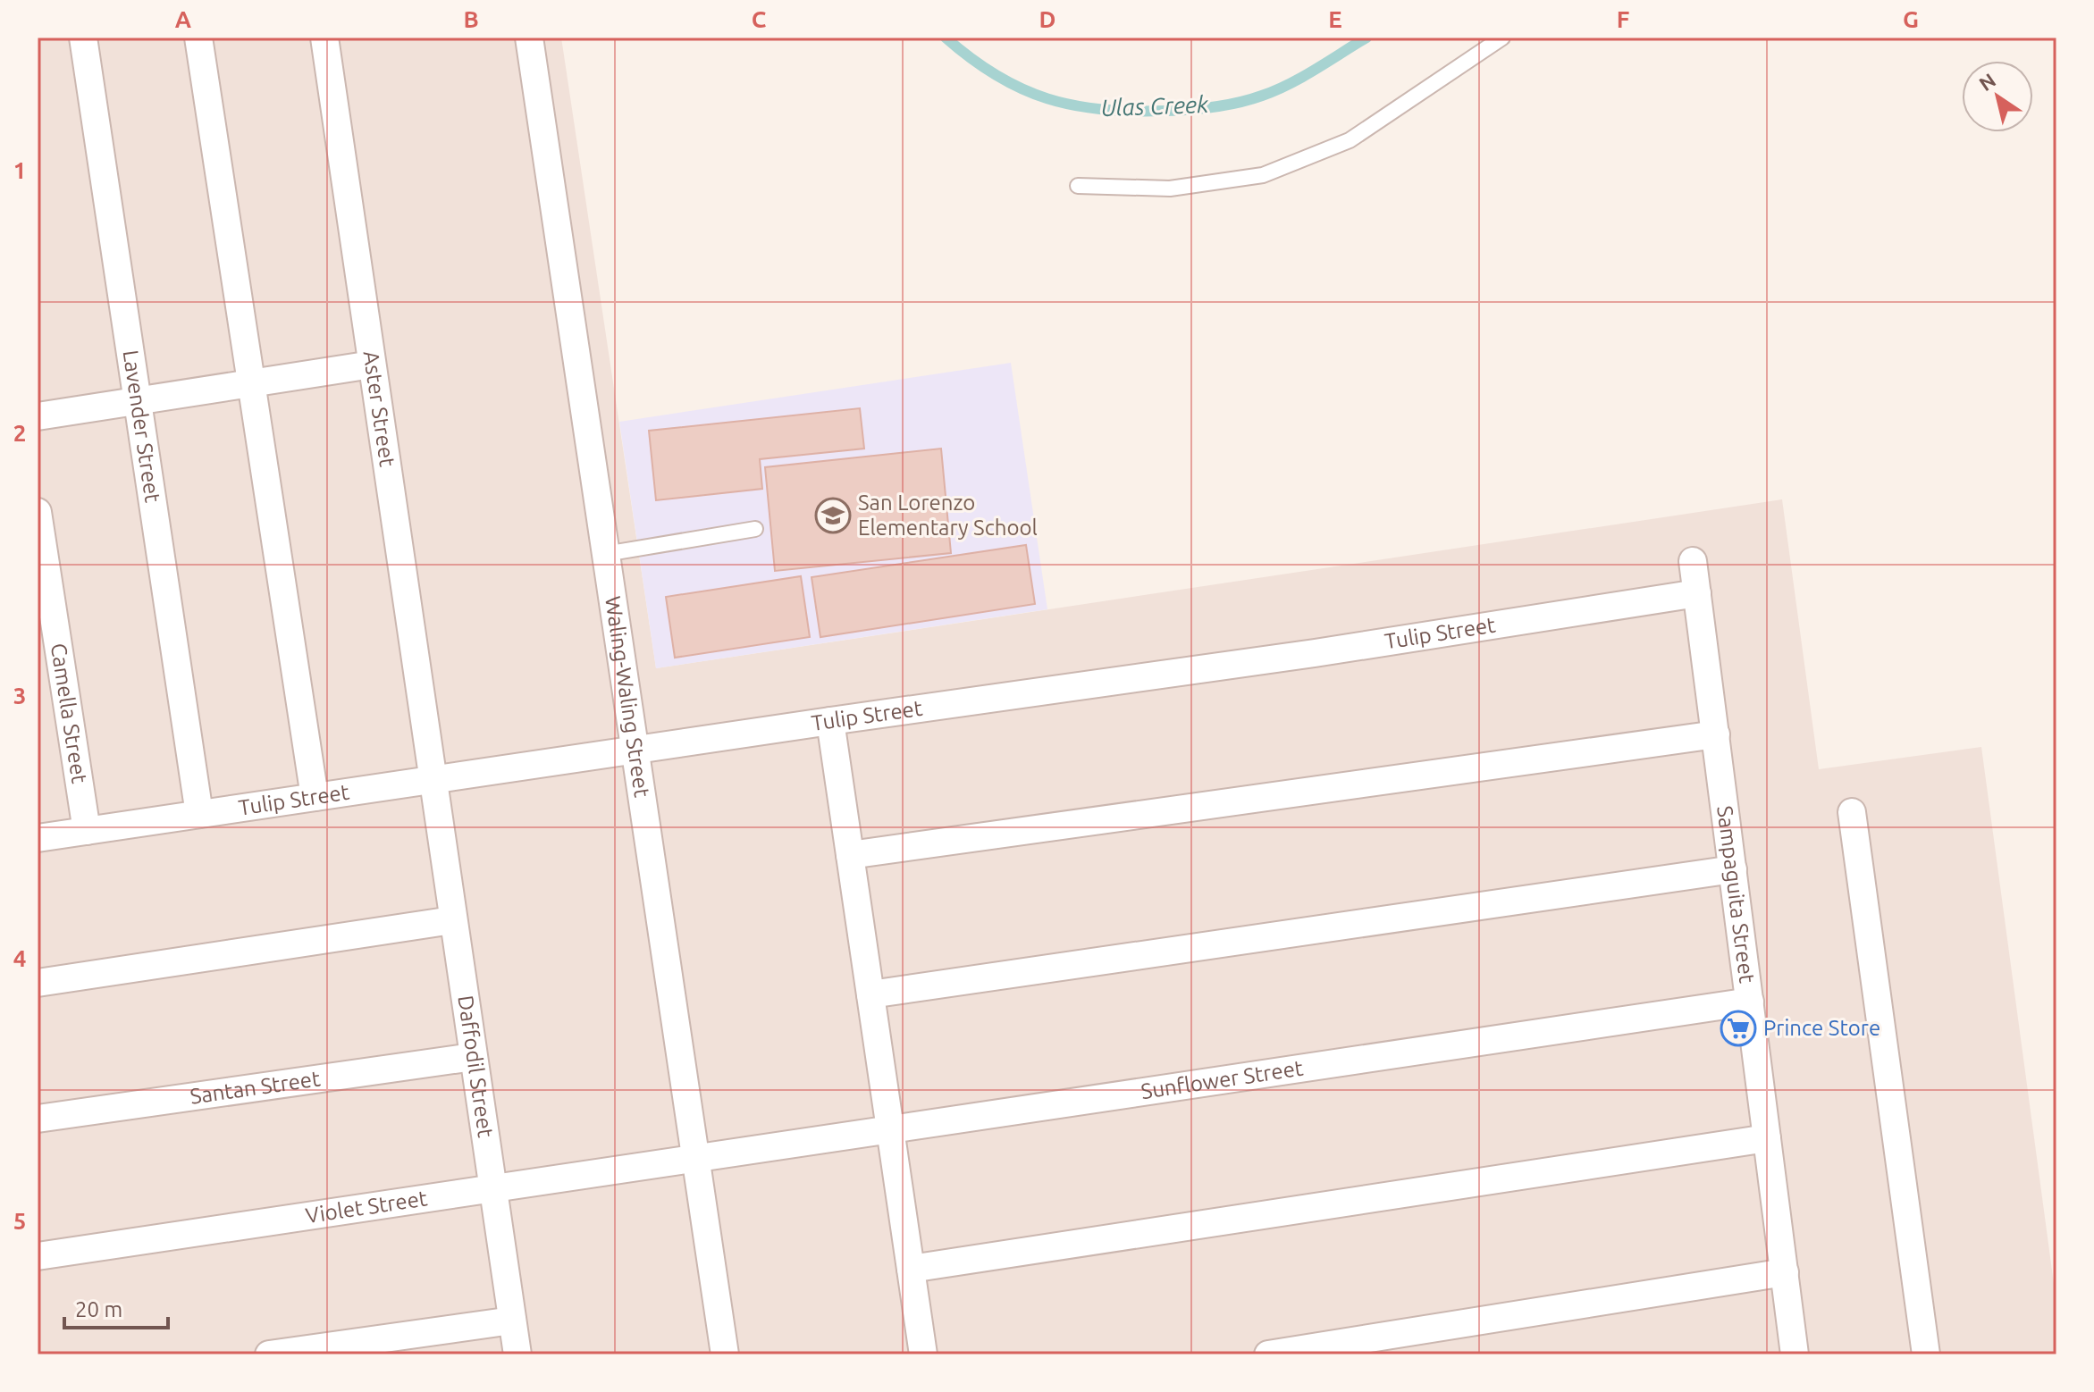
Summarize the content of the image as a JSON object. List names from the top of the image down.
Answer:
{
  "streets": {
    "street": [
      "Aster Street",
      "Lavender Street",
      "Tulip Street",
      "Waling-Waling Street",
      "Camella Street",
      "Sampaguita Street",
      "Daffodil Street",
      "Sunflower Street",
      "Santan Street",
      "Violet Street"
    ]
  },
  "crossings": [
    ["Aster Street", "Tulip Street"],
    ["Aster Street", "Daffodil Street"],
    ["Lavender Street", "Tulip Street"],
    ["Tulip Street", "Waling-Waling Street"],
    ["Tulip Street", "Camella Street"],
    ["Tulip Street", "Sampaguita Street"],
    ["Tulip Street", "Daffodil Street"],
    ["Waling-Waling Street", "Sunflower Street"],
    ["Waling-Waling Street", "Violet Street"],
    ["Sampaguita Street", "Sunflower Street"],
    ["Daffodil Street", "Santan Street"],
    ["Daffodil Street", "Violet Street"],
    ["Sunflower Street", "Violet Street"]
  ],
  "water": ["Ulas Creek"],
  "places": {
    "school or university": ["San Lorenzo Elementary School"],
    "supermarket": ["Prince Store"]
  },
  "scale_bar": "20 m",
  "north": "top left",
  "grid": {
    "columns": [
      "A",
      "B",
      "C",
      "D",
      "E",
      "F",
      "G"
    ],
    "rows": [
      "1",
      "2",
      "3",
      "4",
      "5"
    ]
  }
}
